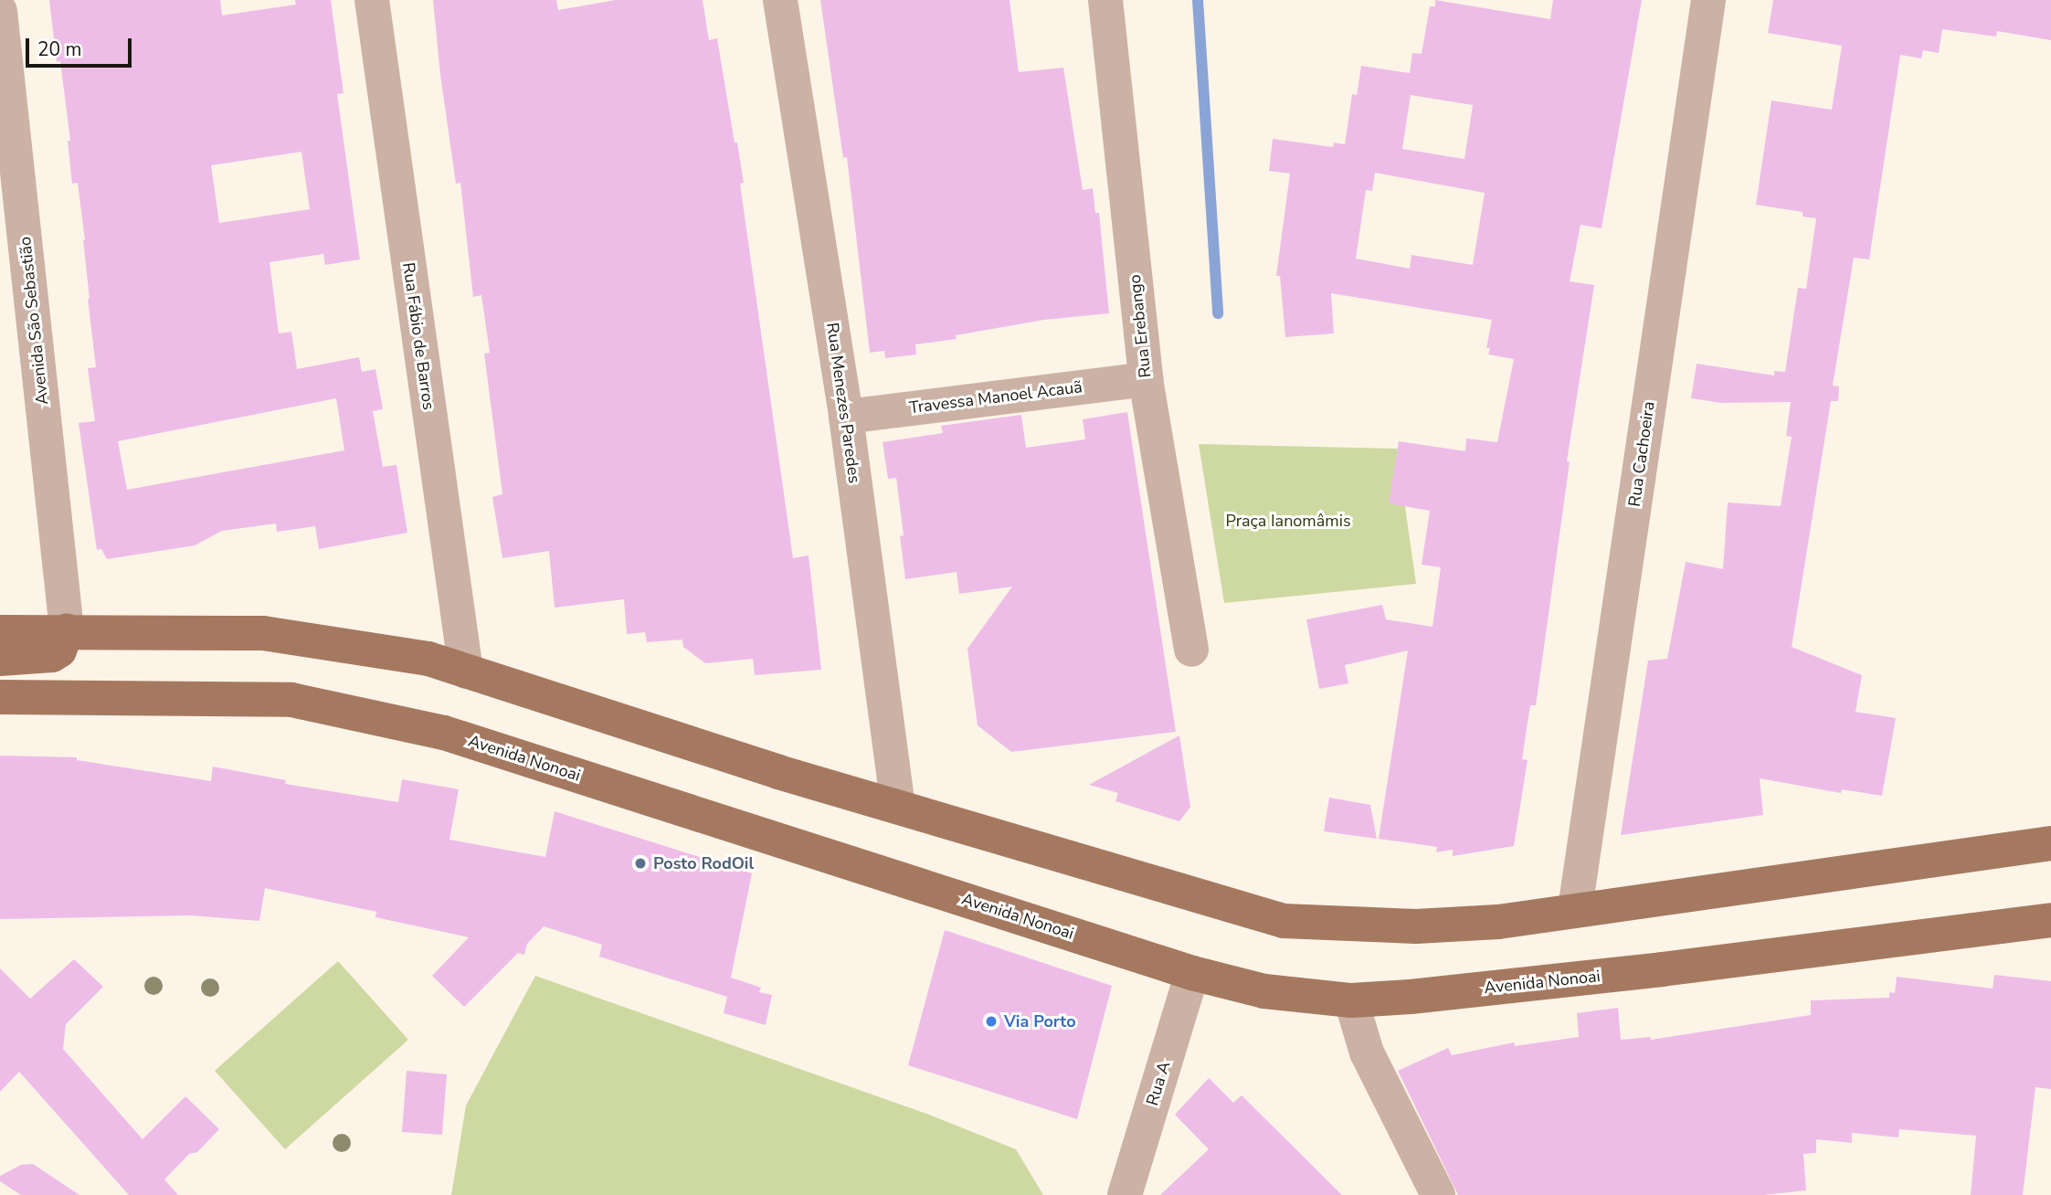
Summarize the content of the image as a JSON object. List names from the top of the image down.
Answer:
{
  "streets": {
    "main road": ["Avenida Nonoai"],
    "street": [
      "Avenida São Sebastião",
      "Rua Erebango",
      "Rua Fábio de Barros",
      "Travessa Manoel Acauã",
      "Rua Menezes Paredes",
      "Rua Cachoeira",
      "Rua A"
    ]
  },
  "crossings": [
    ["Rua Erebango", "Travessa Manoel Acauã"],
    ["Travessa Manoel Acauã", "Rua Menezes Paredes"],
    ["Avenida Nonoai", "Rua A"]
  ],
  "parks": ["Praça Ianomâmis"],
  "places": ["Posto RodOil", "Via Porto"],
  "scale_bar": "20 m"
}
